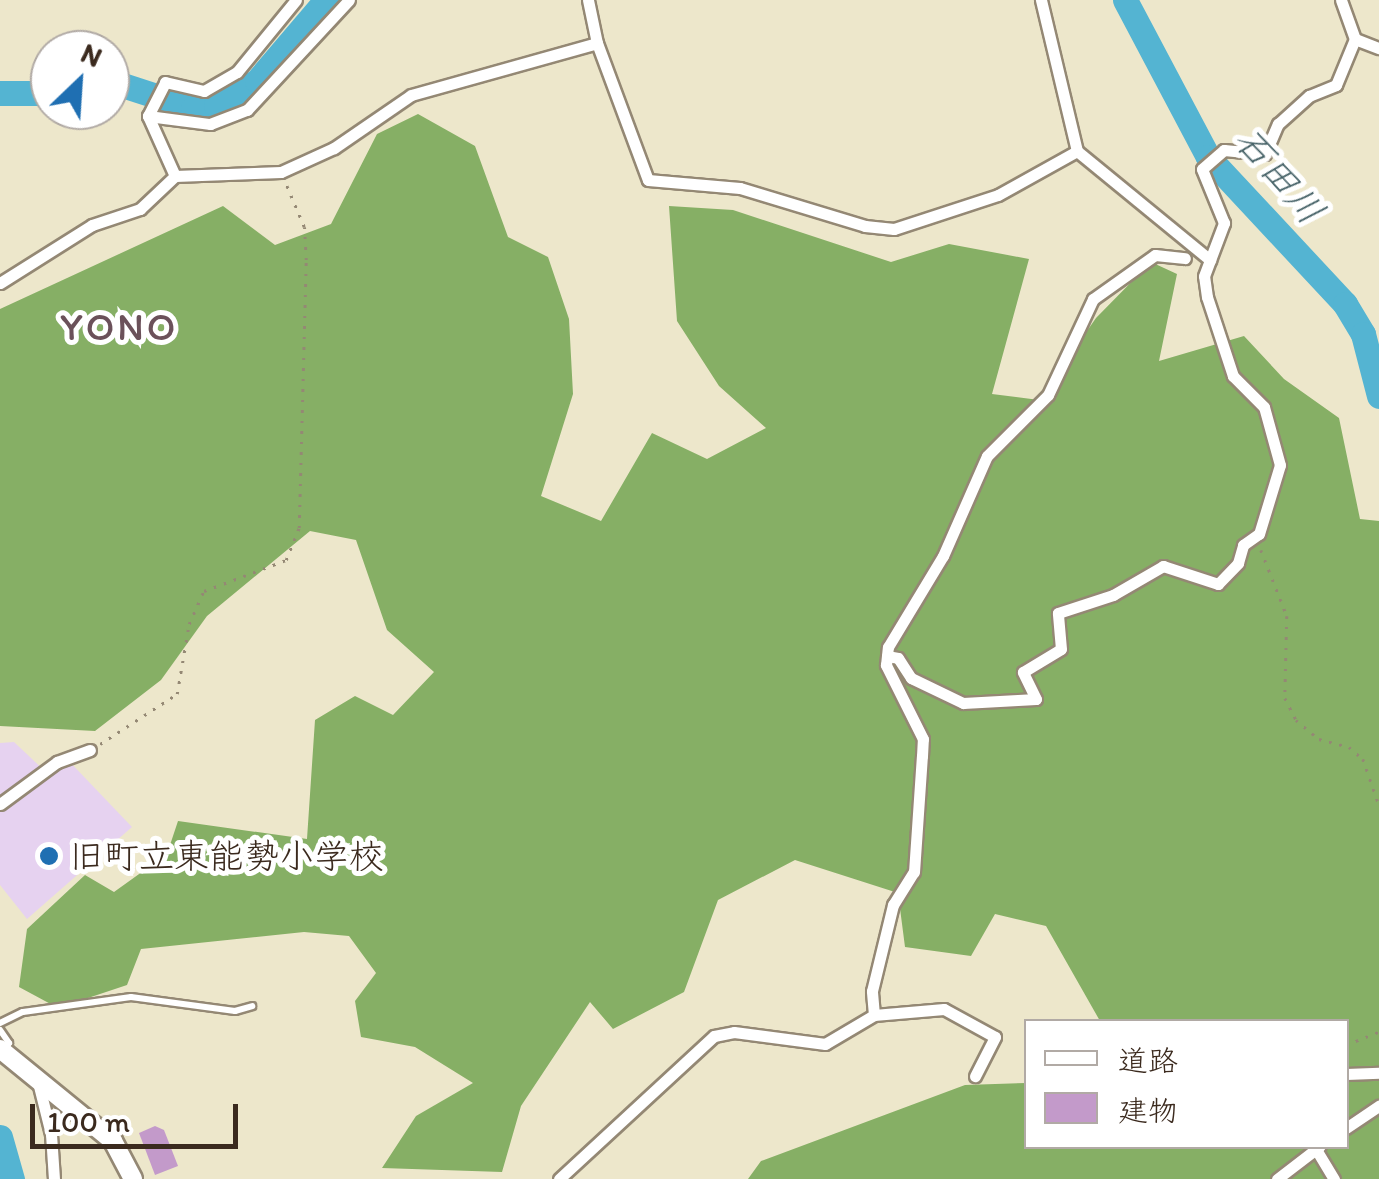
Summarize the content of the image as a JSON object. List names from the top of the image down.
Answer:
{
  "districts": ["YONO"],
  "water": ["石田川"],
  "places": ["旧町立東能勢小学校"],
  "legend": ["道路", "建物"],
  "scale_bar": "100 m",
  "north": "top right"
}
